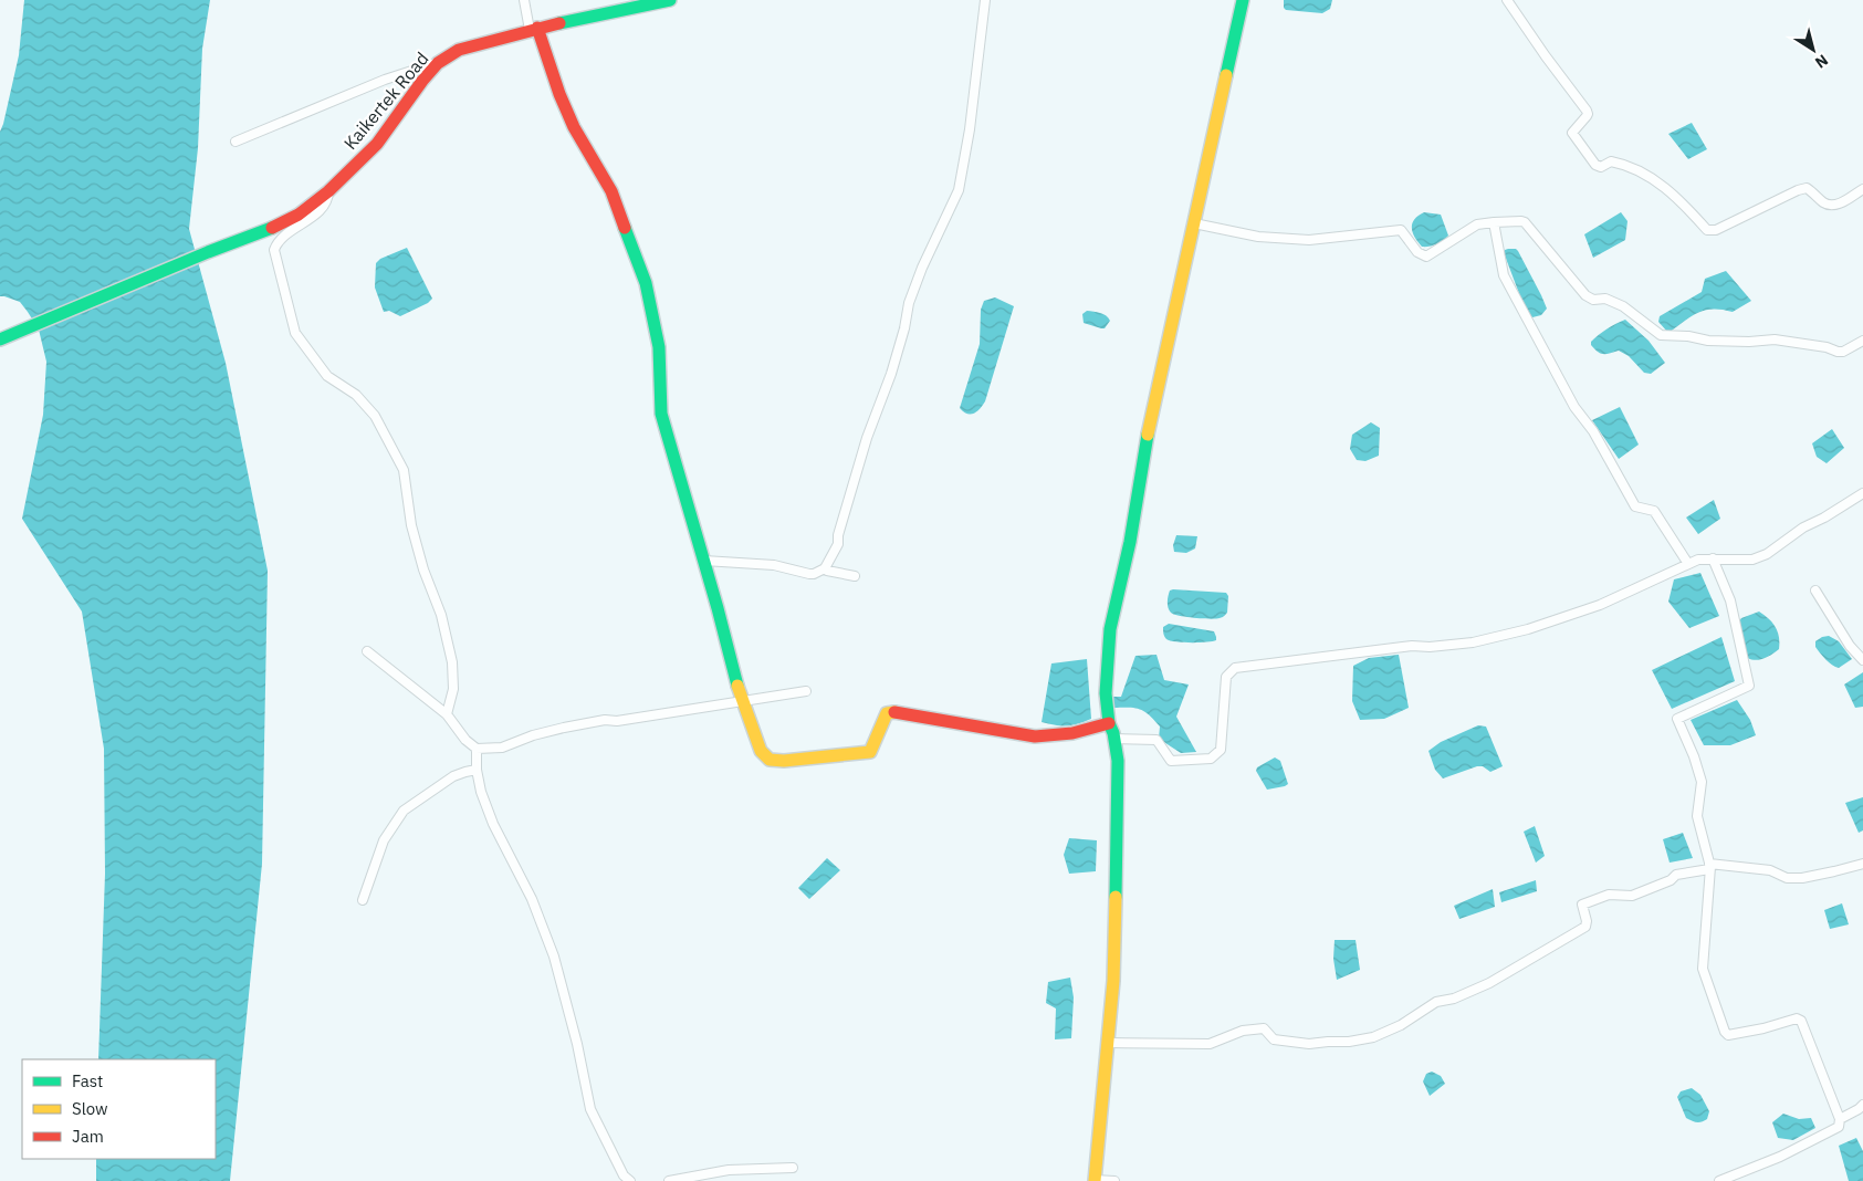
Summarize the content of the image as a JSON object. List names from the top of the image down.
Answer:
{
  "streets": {
    "main road": ["Kaikertek Road"]
  },
  "legend": ["Fast", "Slow", "Jam"],
  "north": "bottom right"
}
